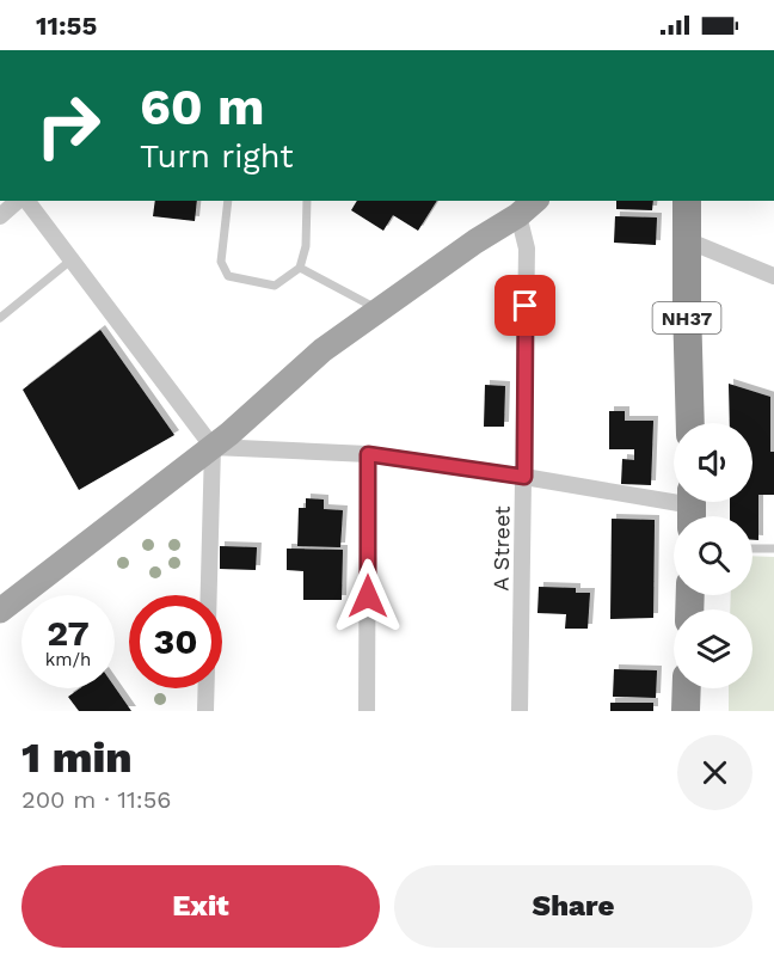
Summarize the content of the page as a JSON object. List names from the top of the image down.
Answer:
{
  "streets": {
    "highway": ["NH37"],
    "street": ["A Street"]
  },
  "page": {
    "status": "11:55",
    "turn": ["60 m", "Turn right"],
    "speed": "27 km/h",
    "limit": "30",
    "heading": ["1 min", "200 m · 11:56"],
    "buttons": ["Exit", "Share"]
  }
}
